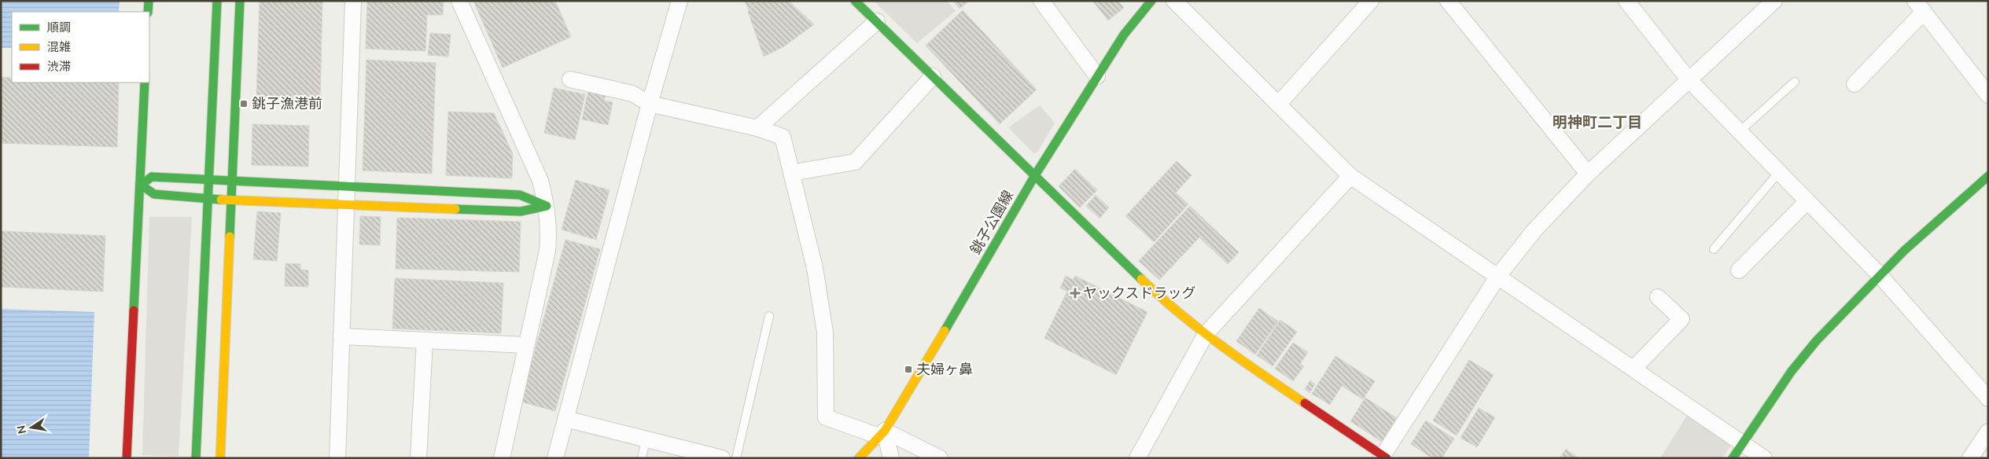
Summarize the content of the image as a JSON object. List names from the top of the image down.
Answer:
{
  "streets": {
    "street": ["銚子公園線"]
  },
  "districts": ["明神町二丁目"],
  "places": {
    "transit": ["銚子漁港前", "夫婦ヶ鼻"],
    "health": ["ヤックスドラッグ"]
  },
  "legend": ["順調", "混雑", "渋滞"],
  "north": "left"
}
